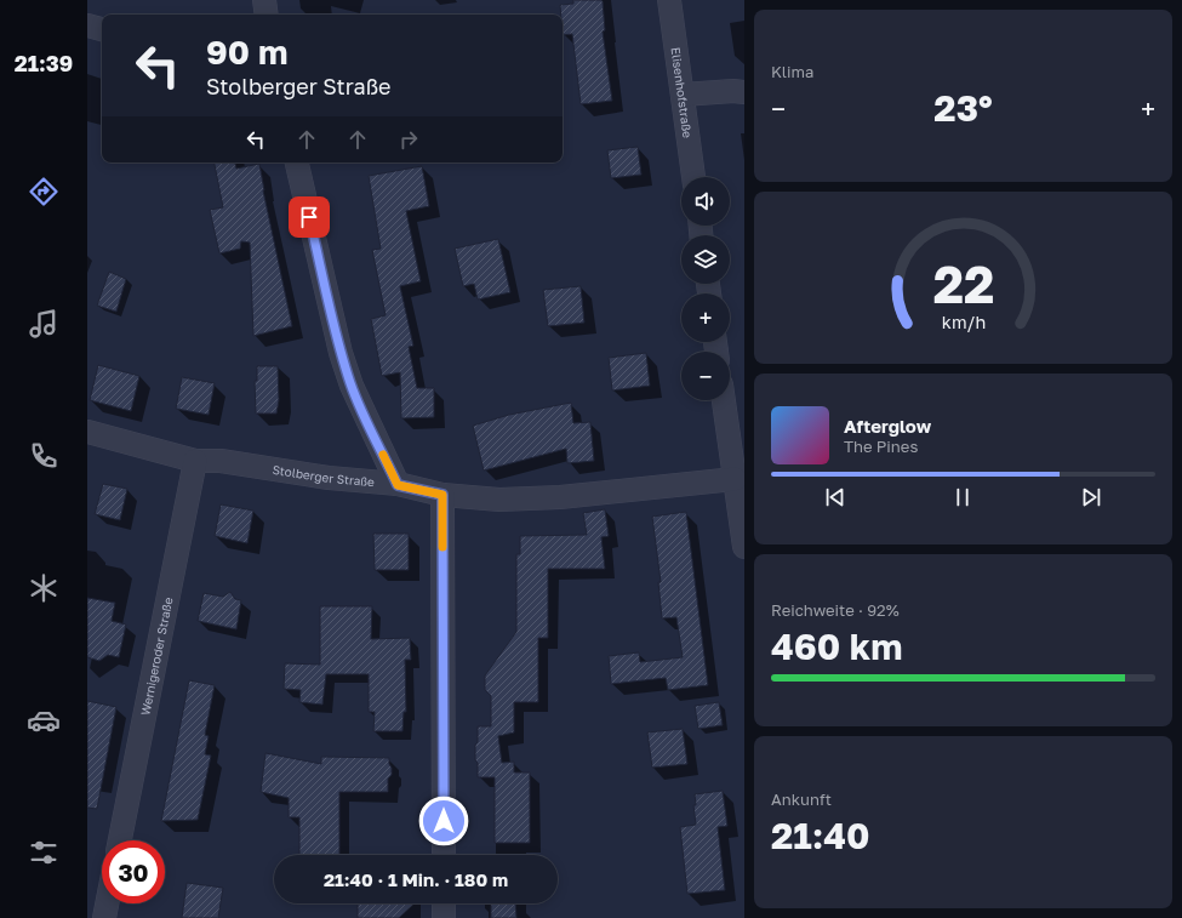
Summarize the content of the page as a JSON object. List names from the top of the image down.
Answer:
{
  "streets": {
    "street": ["Elisenhofstraße", "Stolberger Straße", "Wernigeroder Straße"]
  },
  "crossings": [
    ["Stolberger Straße", "Wernigeroder Straße"]
  ],
  "page": {
    "tabs": "21:39",
    "tile": [
      "Klima",
      ["Reichweite · 92%", "460 km"],
      ["Ankunft", "21:40"]
    ],
    "turn": ["90 m", "Stolberger Straße"],
    "heat": ["−", "23°", "+"],
    "map_buttons": ["+", "−"],
    "song": ["Afterglow", "The Pines"],
    "limit": "30",
    "trip": "21:40 · 1 Min. · 180 m",
    "gauge": ["22", "km/h"]
  }
}
